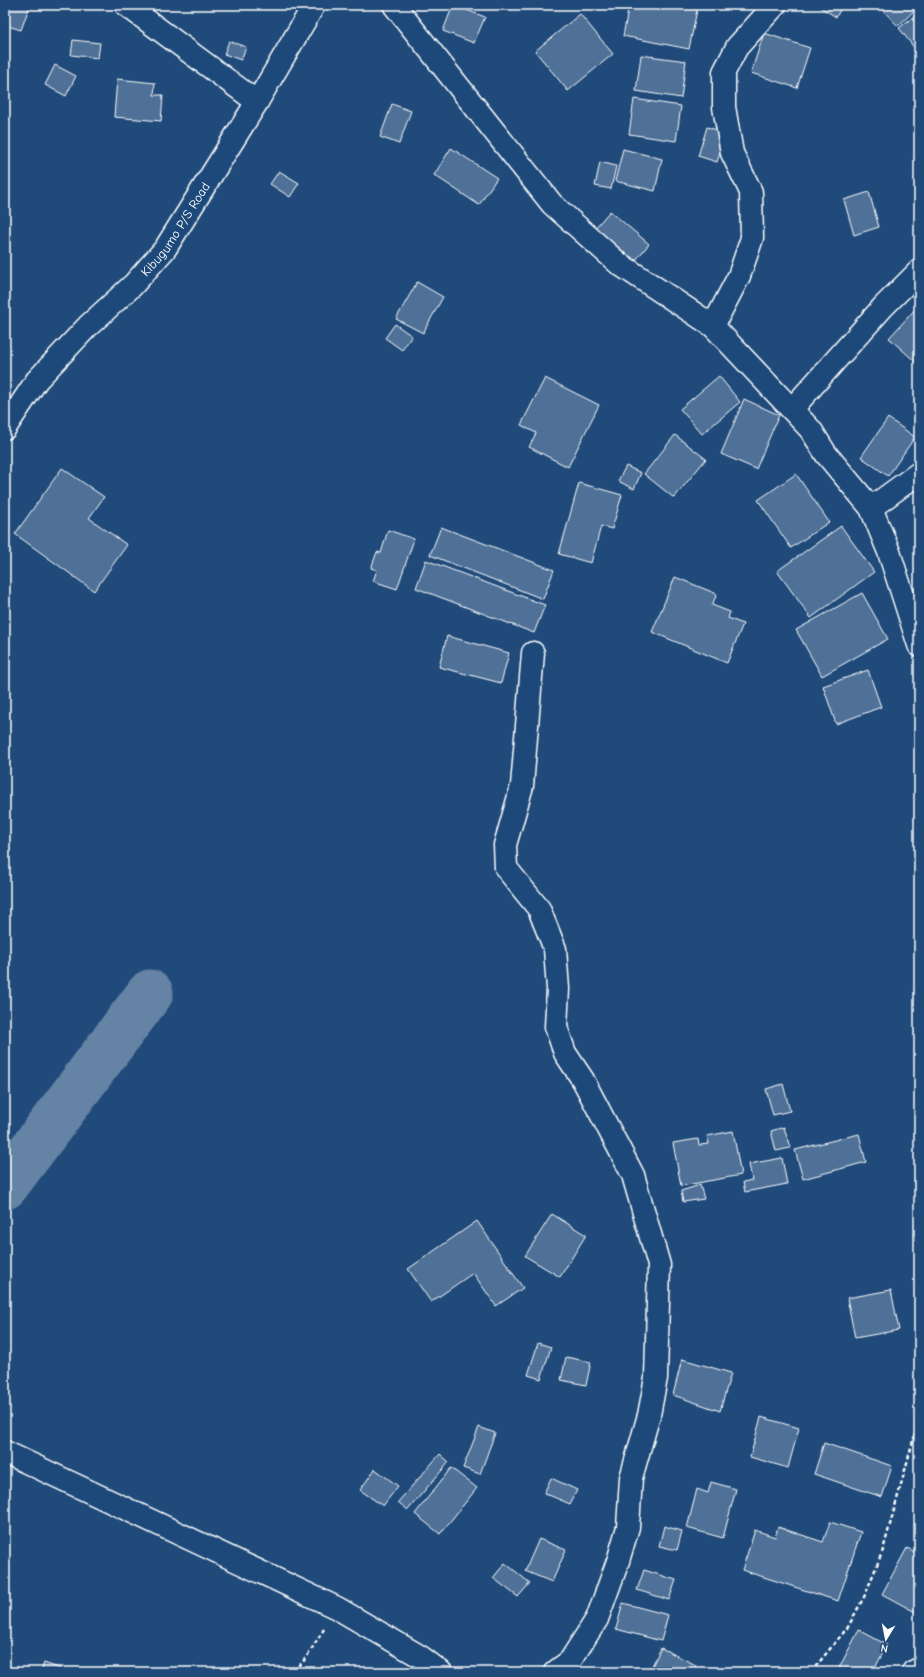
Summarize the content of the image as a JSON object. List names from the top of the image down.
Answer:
{
  "streets": {
    "street": ["Kibugumo P/S Road"]
  },
  "north": "bottom"
}
